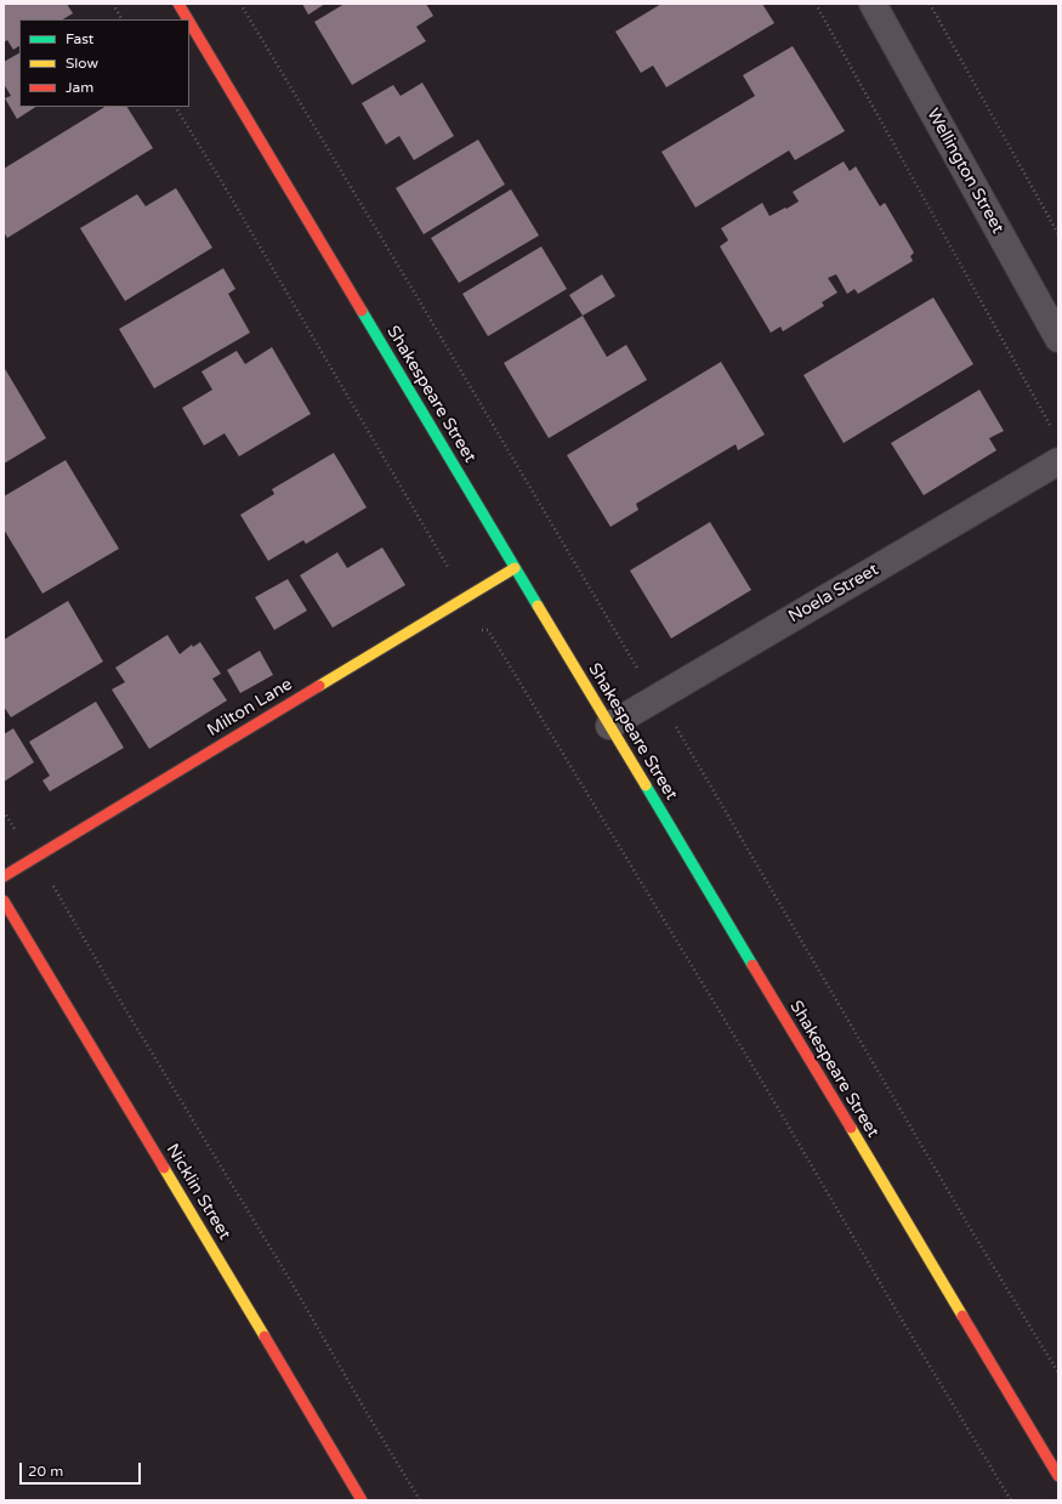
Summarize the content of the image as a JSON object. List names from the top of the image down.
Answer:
{
  "streets": {
    "street": [
      "Wellington Street",
      "Shakespeare Street",
      "Noela Street",
      "Milton Lane",
      "Nicklin Street"
    ]
  },
  "crossings": [
    ["Shakespeare Street", "Noela Street"],
    ["Shakespeare Street", "Milton Lane"]
  ],
  "legend": ["Fast", "Slow", "Jam"],
  "scale_bar": "20 m"
}
